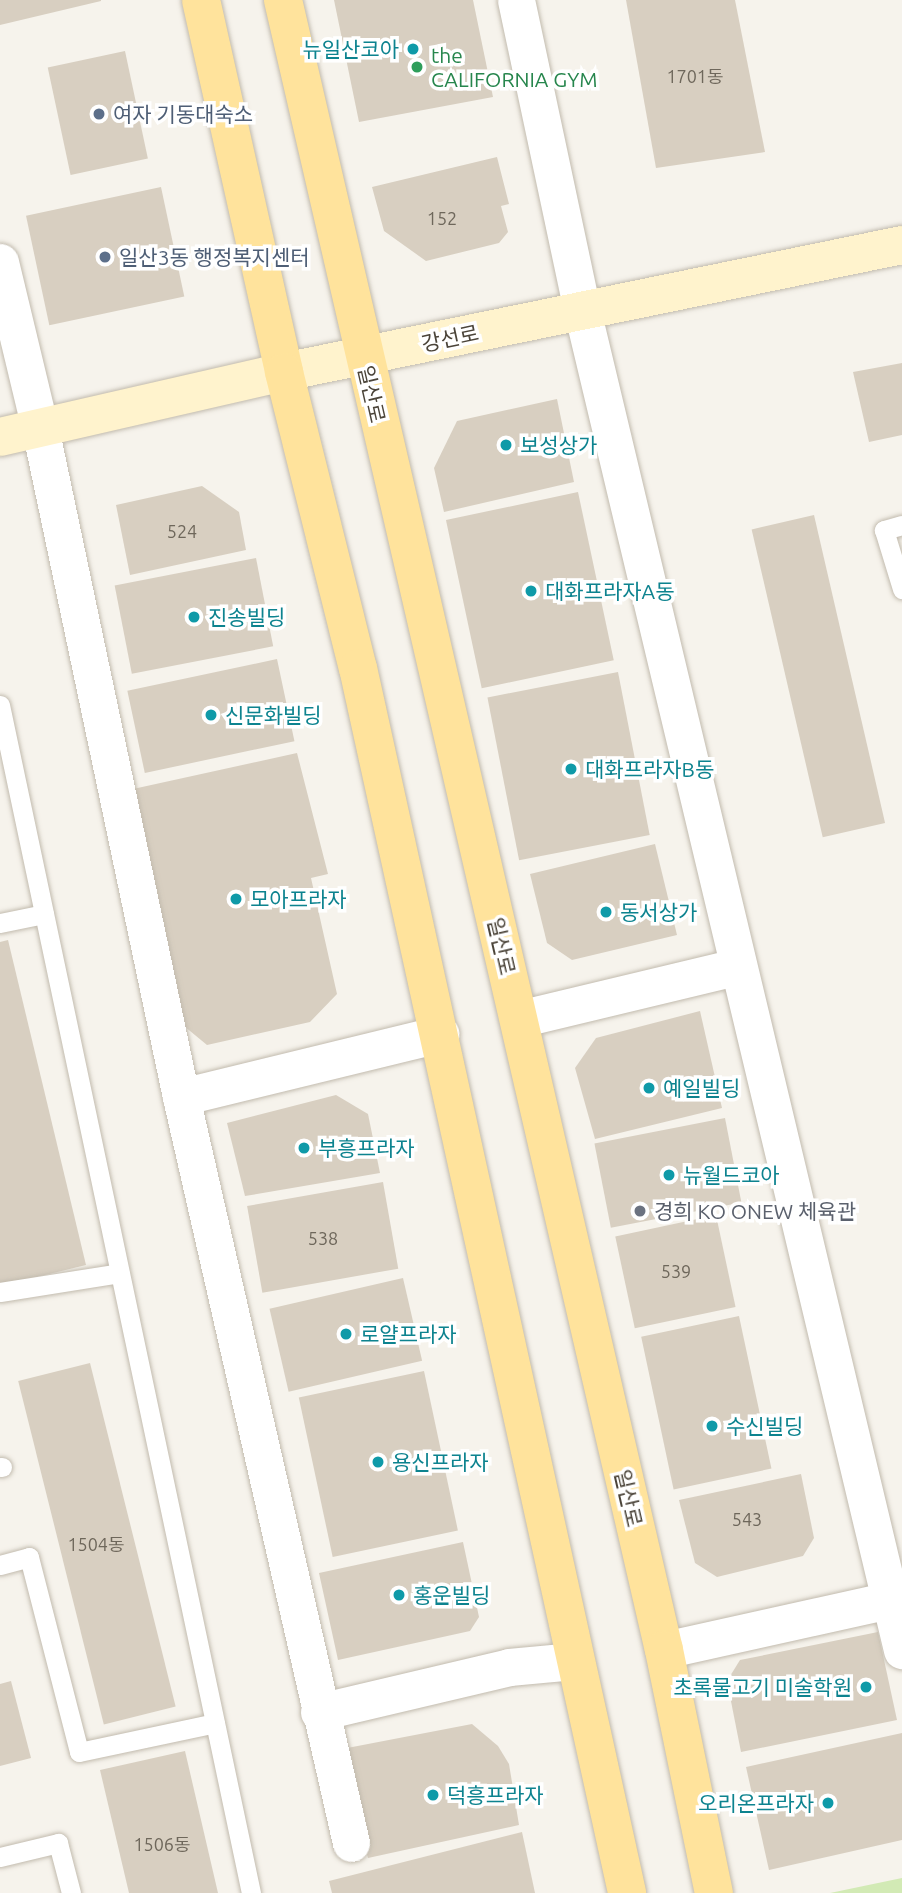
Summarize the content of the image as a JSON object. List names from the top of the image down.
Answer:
{
  "streets": {
    "main road": ["강선로", "일산로"]
  },
  "crossings": [
    ["강선로", "일산로"]
  ],
  "places": [
    "뉴일산코아",
    "the CALIFORNIA GYM",
    "여자 기동대숙소",
    "일산3동 행정복지센터",
    "보성상가",
    "대화프라자A동",
    "진송빌딩",
    "신문화빌딩",
    "대화프라자B동",
    "모아프라자",
    "동서상가",
    "예일빌딩",
    "부흥프라자",
    "뉴월드코아",
    "경희 KO ONEW 체육관",
    "로얄프라자",
    "수신빌딩",
    "용신프라자",
    "홍운빌딩",
    "초록물고기 미술학원",
    "덕흥프라자",
    "오리온프라자"
  ],
  "house_numbers": [
    "1701동",
    "152",
    "524",
    "538",
    "539",
    "543",
    "1504동",
    "1506동"
  ]
}
